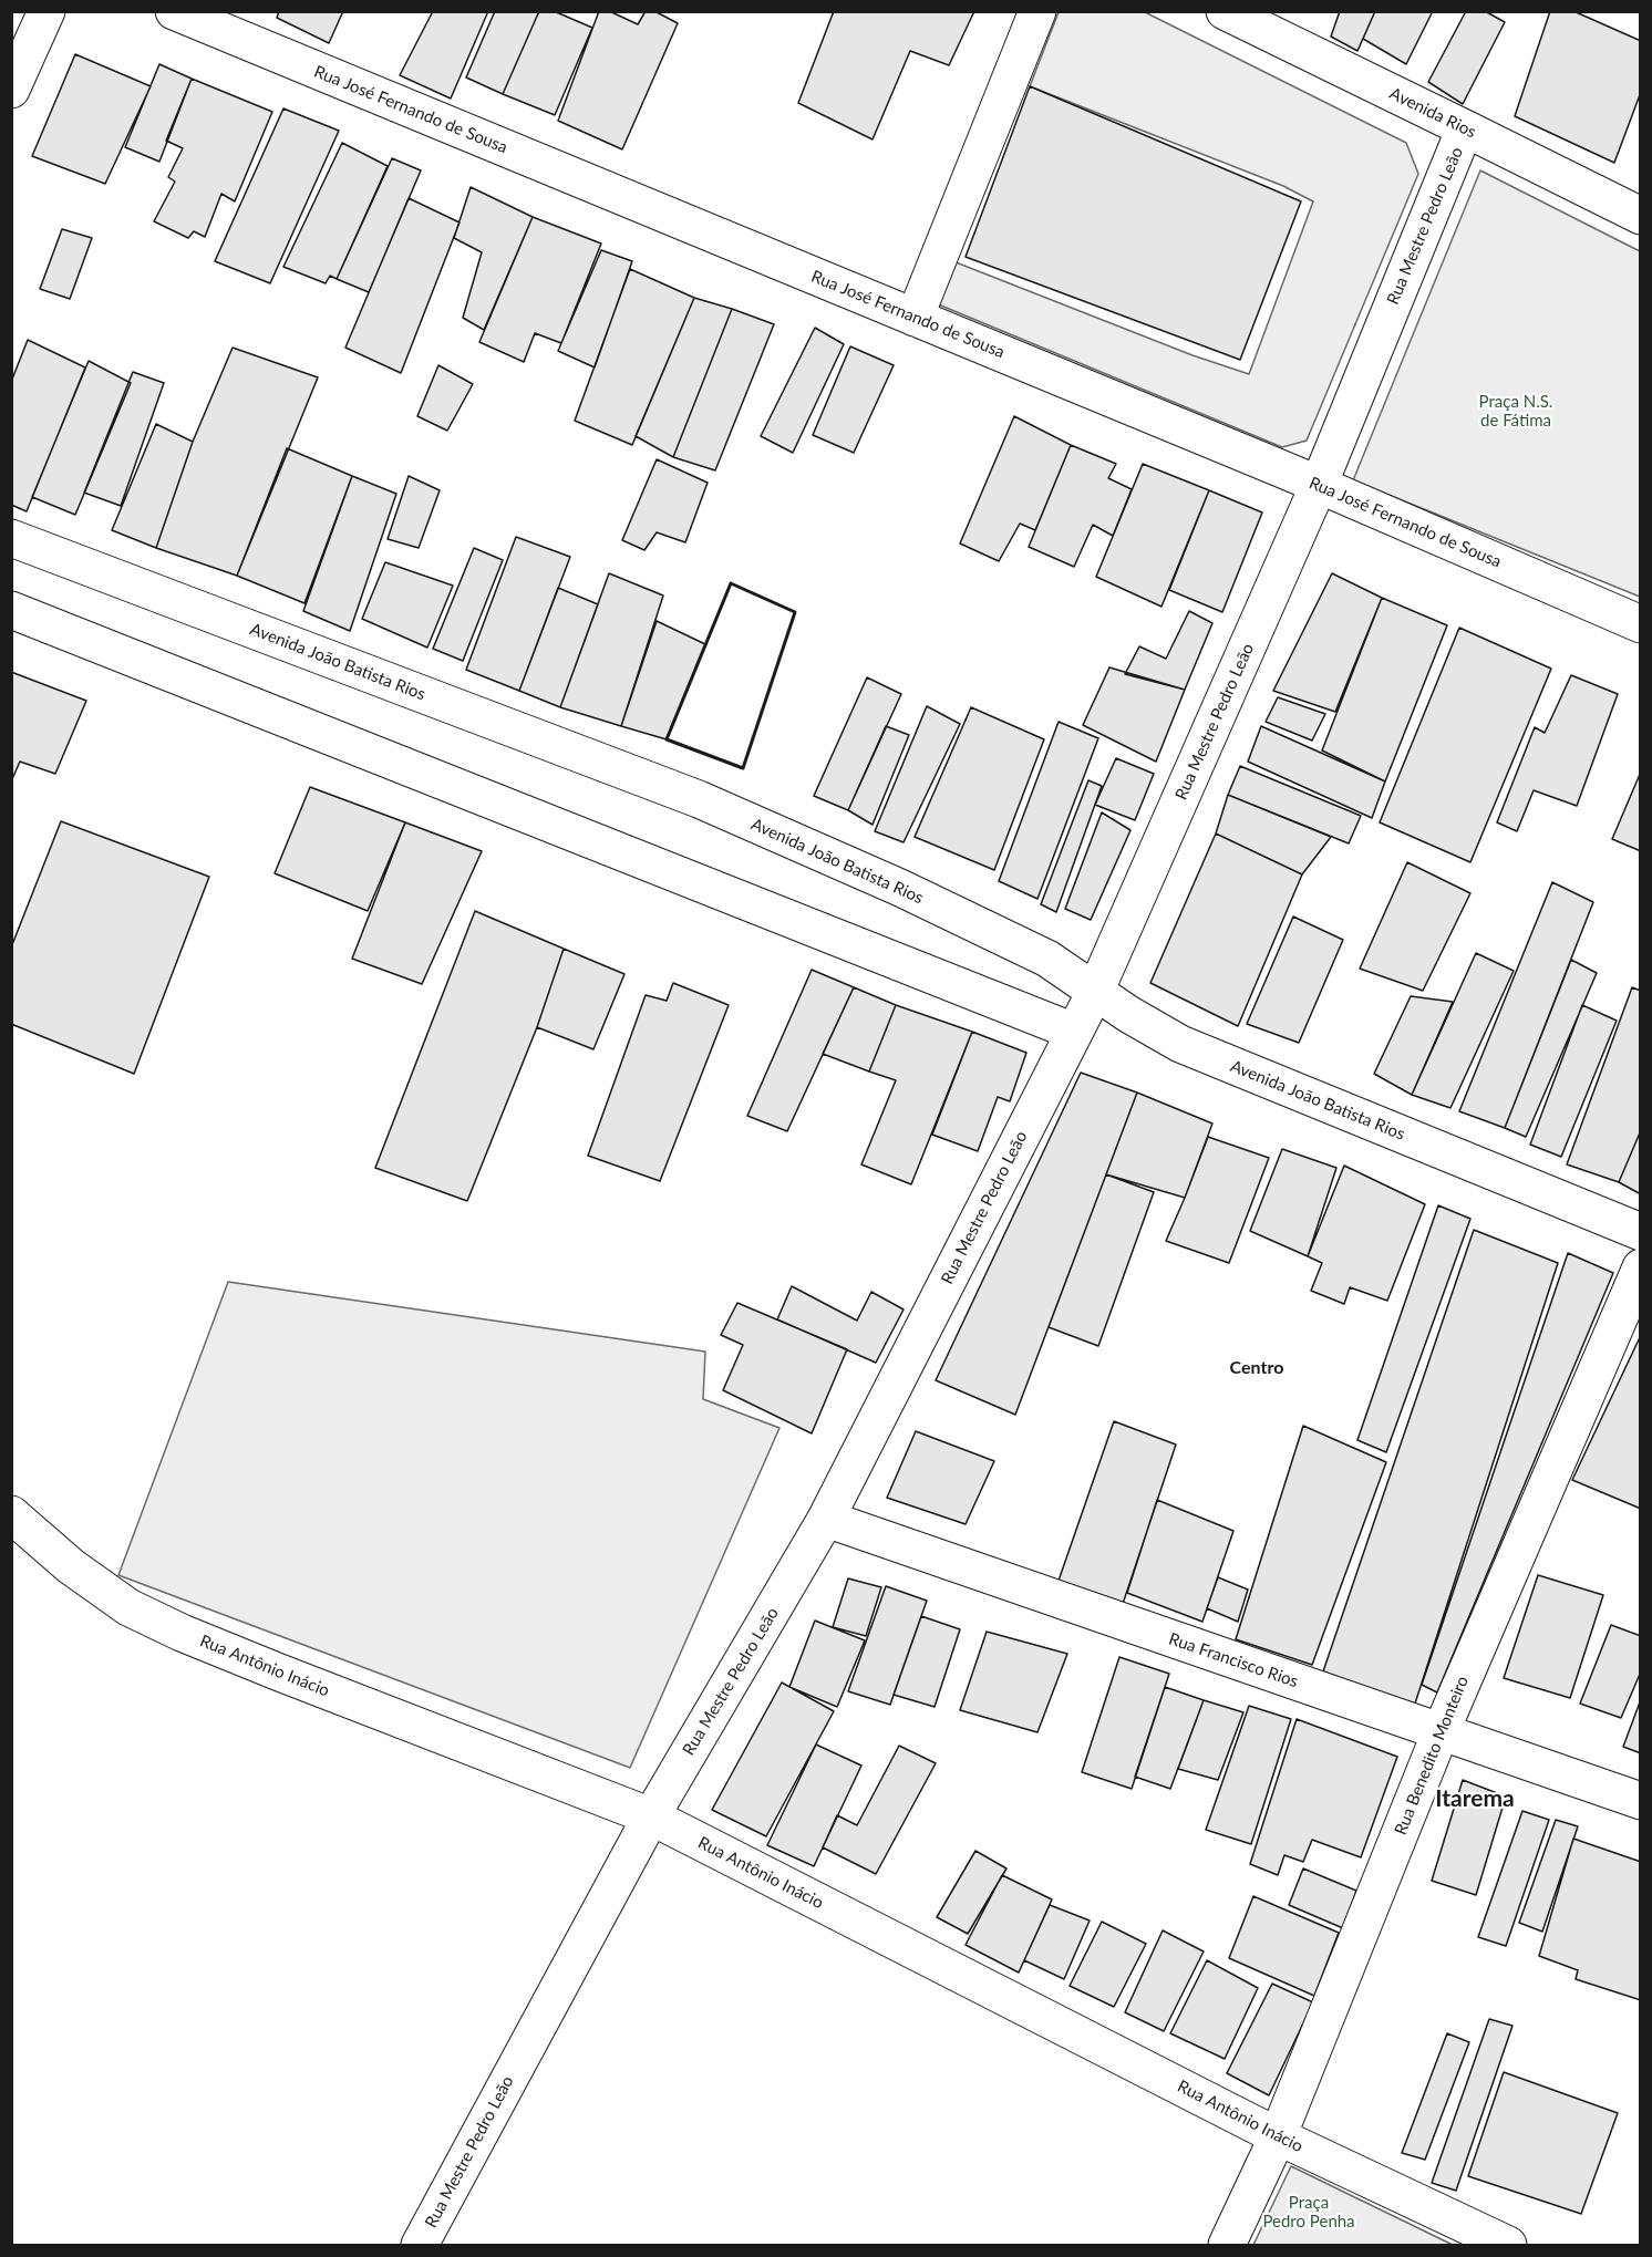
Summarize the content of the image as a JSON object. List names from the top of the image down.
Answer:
{
  "streets": {
    "street": [
      "Rua José Fernando de Sousa",
      "Avenida Rios",
      "Rua Mestre Pedro Leão",
      "Avenida João Batista Rios",
      "Rua Francisco Rios",
      "Rua Antônio Inácio",
      "Rua Benedito Monteiro"
    ]
  },
  "crossings": [
    ["Rua José Fernando de Sousa", "Rua Mestre Pedro Leão"],
    ["Avenida Rios", "Rua Mestre Pedro Leão"],
    ["Rua Mestre Pedro Leão", "Avenida João Batista Rios"],
    ["Rua Mestre Pedro Leão", "Rua Francisco Rios"],
    ["Rua Mestre Pedro Leão", "Rua Antônio Inácio"],
    ["Rua Francisco Rios", "Rua Benedito Monteiro"],
    ["Rua Antônio Inácio", "Rua Benedito Monteiro"]
  ],
  "districts": ["Centro", "Itarema"],
  "parks": ["Praça N.S. de Fátima", "Praça Pedro Penha"]
}
